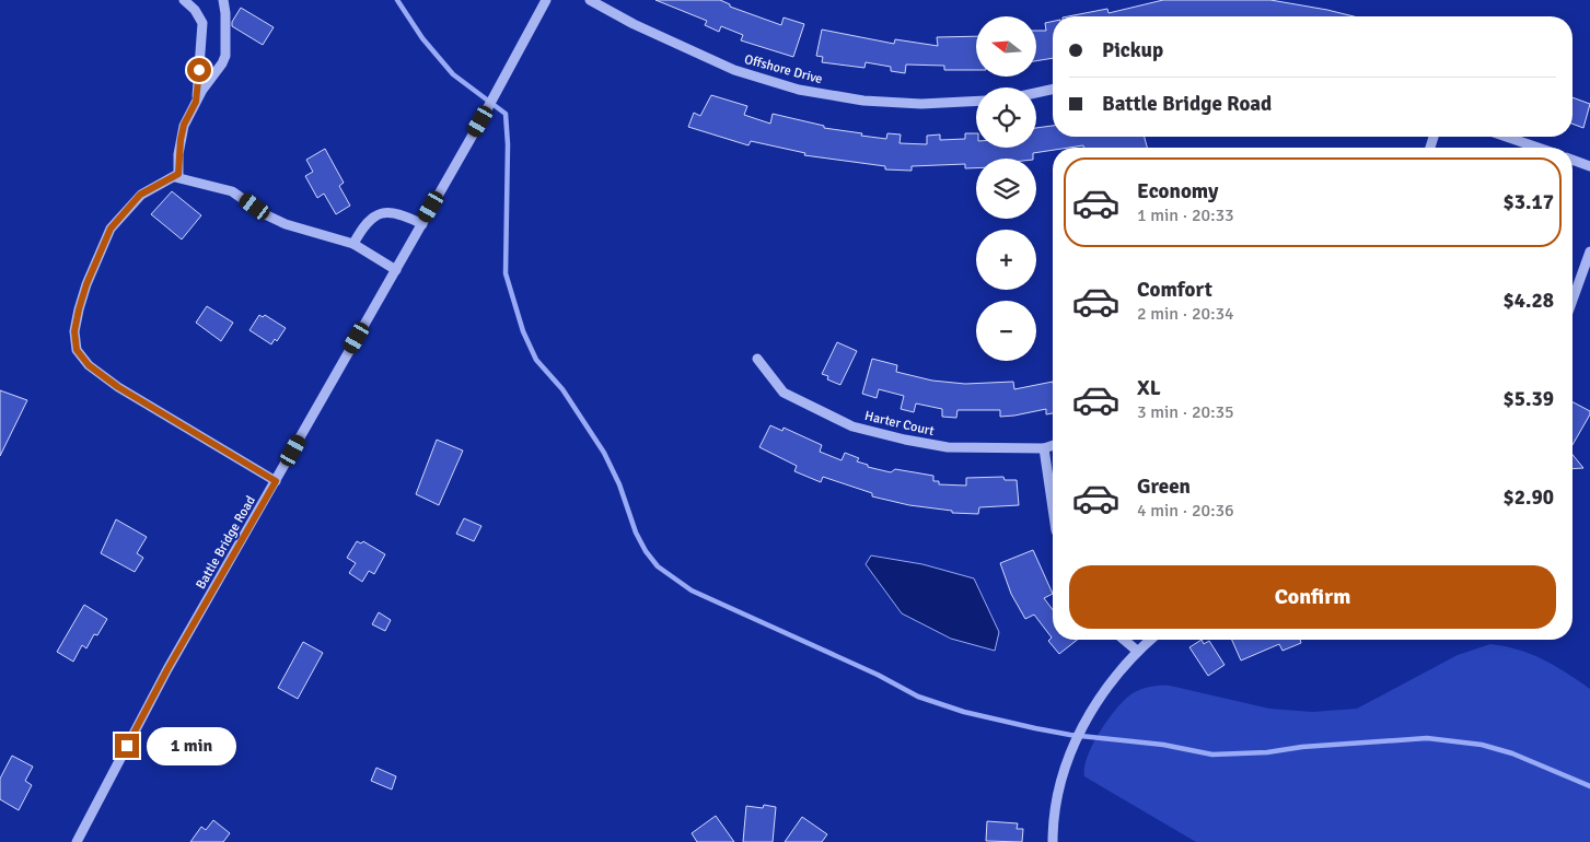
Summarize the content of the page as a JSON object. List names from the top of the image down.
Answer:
{
  "streets": {
    "street": ["Offshore Drive", "Harter Court", "Battle Bridge Road"]
  },
  "north": "left",
  "page": {
    "map_buttons": ["+", "−"],
    "banner": ["Pickup", "Battle Bridge Road"],
    "list": [
      {
        "name": "Economy",
        "note": "1 min · 20:33",
        "value": "$3.17"
      },
      {
        "name": "Comfort",
        "note": "2 min · 20:34",
        "value": "$4.28"
      },
      {
        "name": "XL",
        "note": "3 min · 20:35",
        "value": "$5.39"
      },
      {
        "name": "Green",
        "note": "4 min · 20:36",
        "value": "$2.90"
      }
    ],
    "buttons": "Confirm",
    "bubble": "1 min"
  }
}
